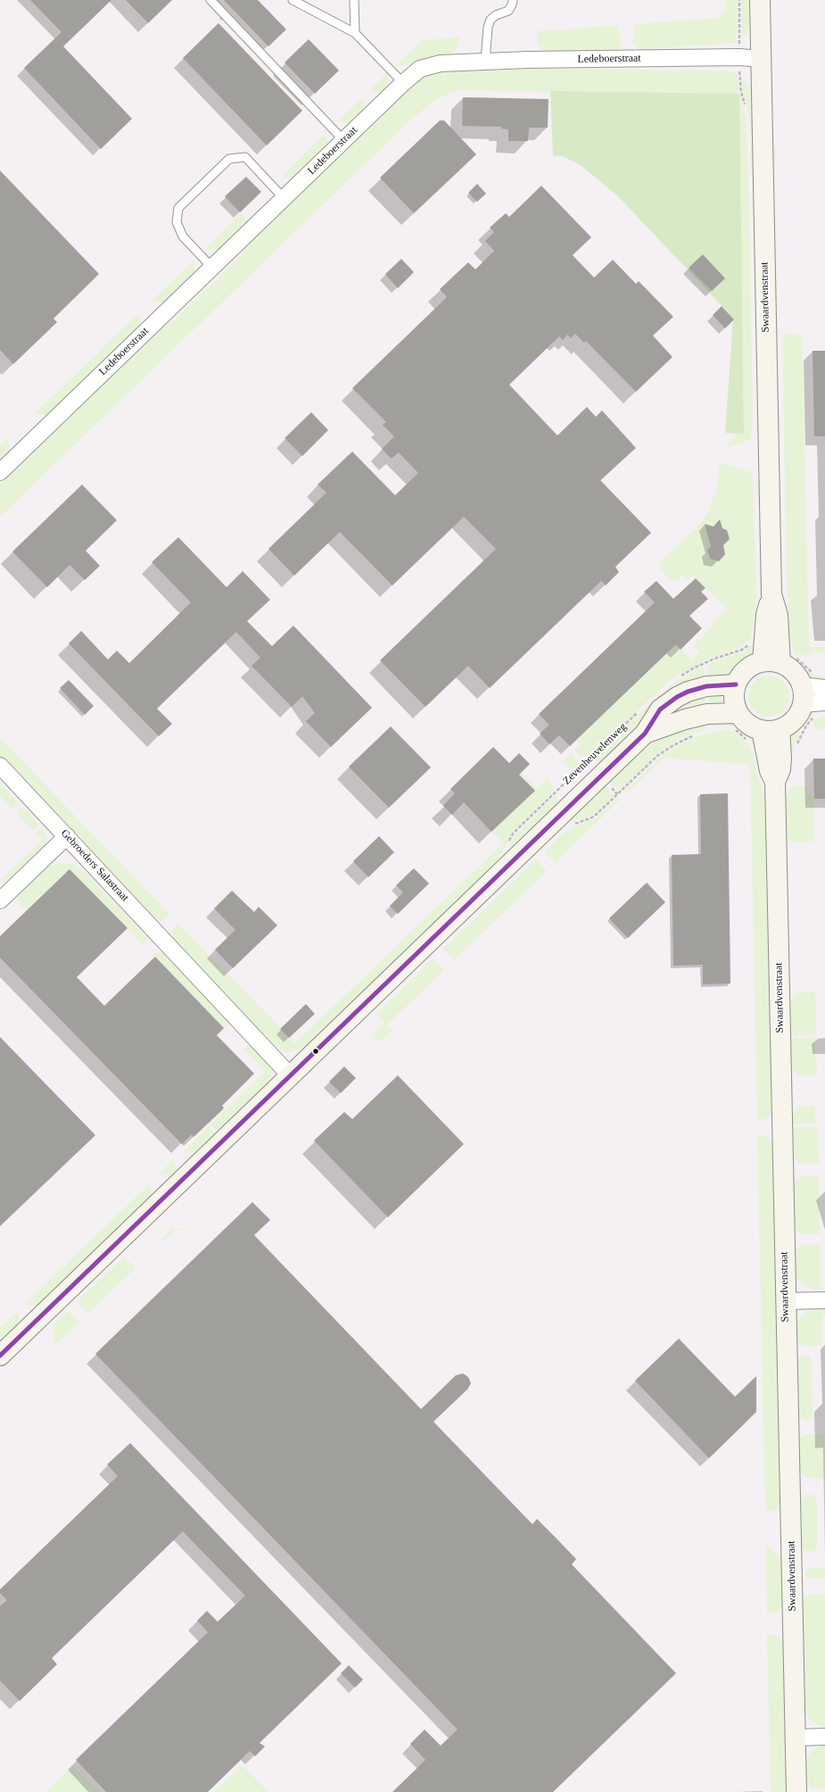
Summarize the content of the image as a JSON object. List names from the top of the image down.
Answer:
{
  "streets": {
    "street": [
      "Ledeboerstraat",
      "Swaardvenstraat",
      "Zevenheuvelenweg",
      "Gebroeders Salastraat"
    ]
  },
  "crossings": [
    ["Ledeboerstraat", "Swaardvenstraat"],
    ["Swaardvenstraat", "Zevenheuvelenweg"],
    ["Zevenheuvelenweg", "Gebroeders Salastraat"]
  ]
}
